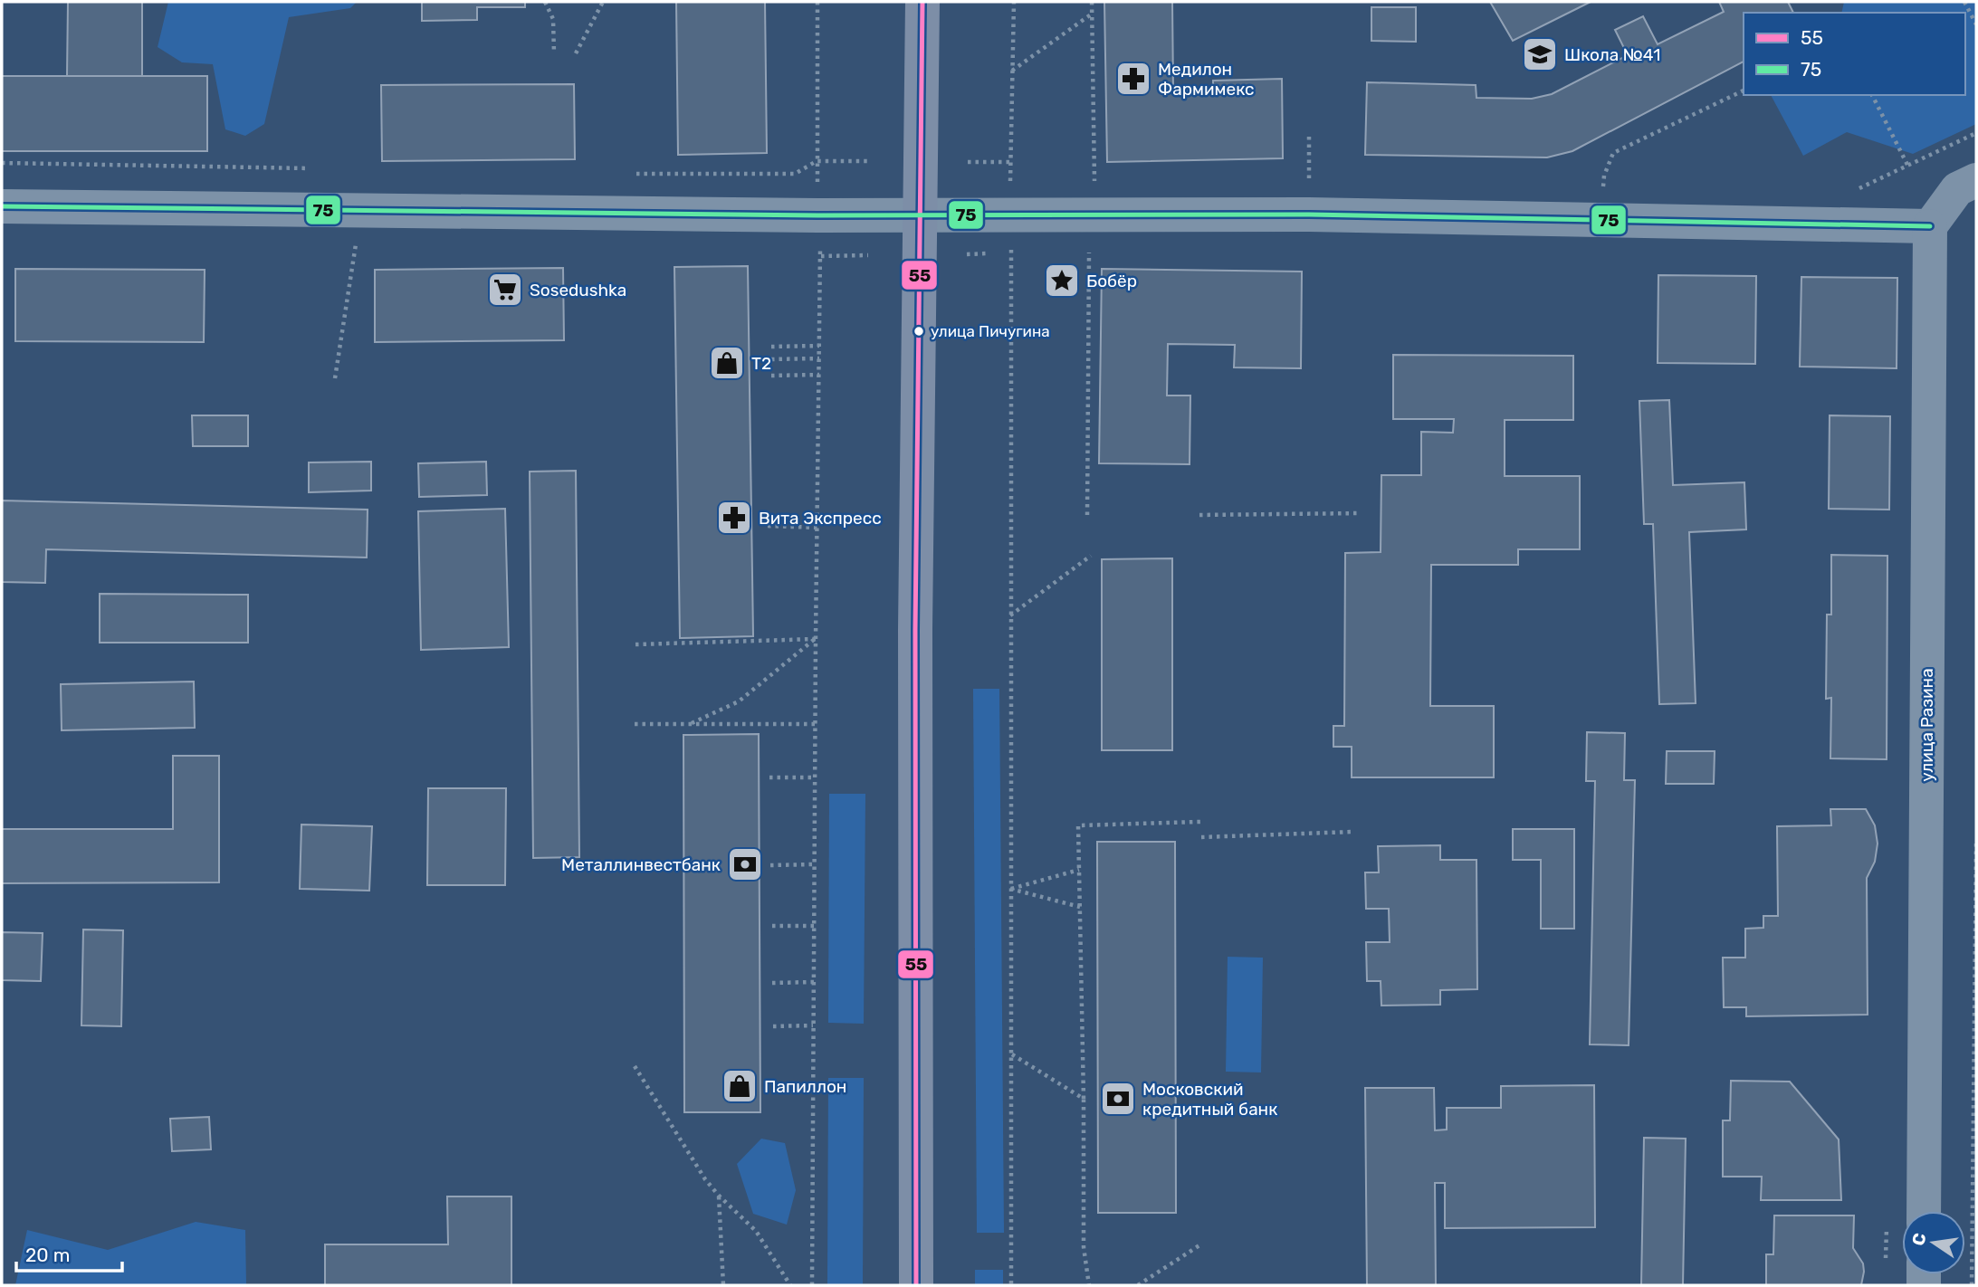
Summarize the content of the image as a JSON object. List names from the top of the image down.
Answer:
{
  "streets": {
    "street": ["улица Разина"]
  },
  "places": {
    "school or university": ["Школа №41"],
    "pharmacy": ["Медилон Фармимекс", "Вита Экспресс"],
    "place": ["Бобёр"],
    "supermarket": ["Sosedushka"],
    "other": ["улица Пичугина"],
    "shop": ["T2", "Папиллон"],
    "bank": ["Металлинвестбанк", "Московский кредитный банк"]
  },
  "lines": ["transit line 55", "transit line 75"],
  "legend": ["55", "75"],
  "scale_bar": "20 m",
  "north": "left"
}
